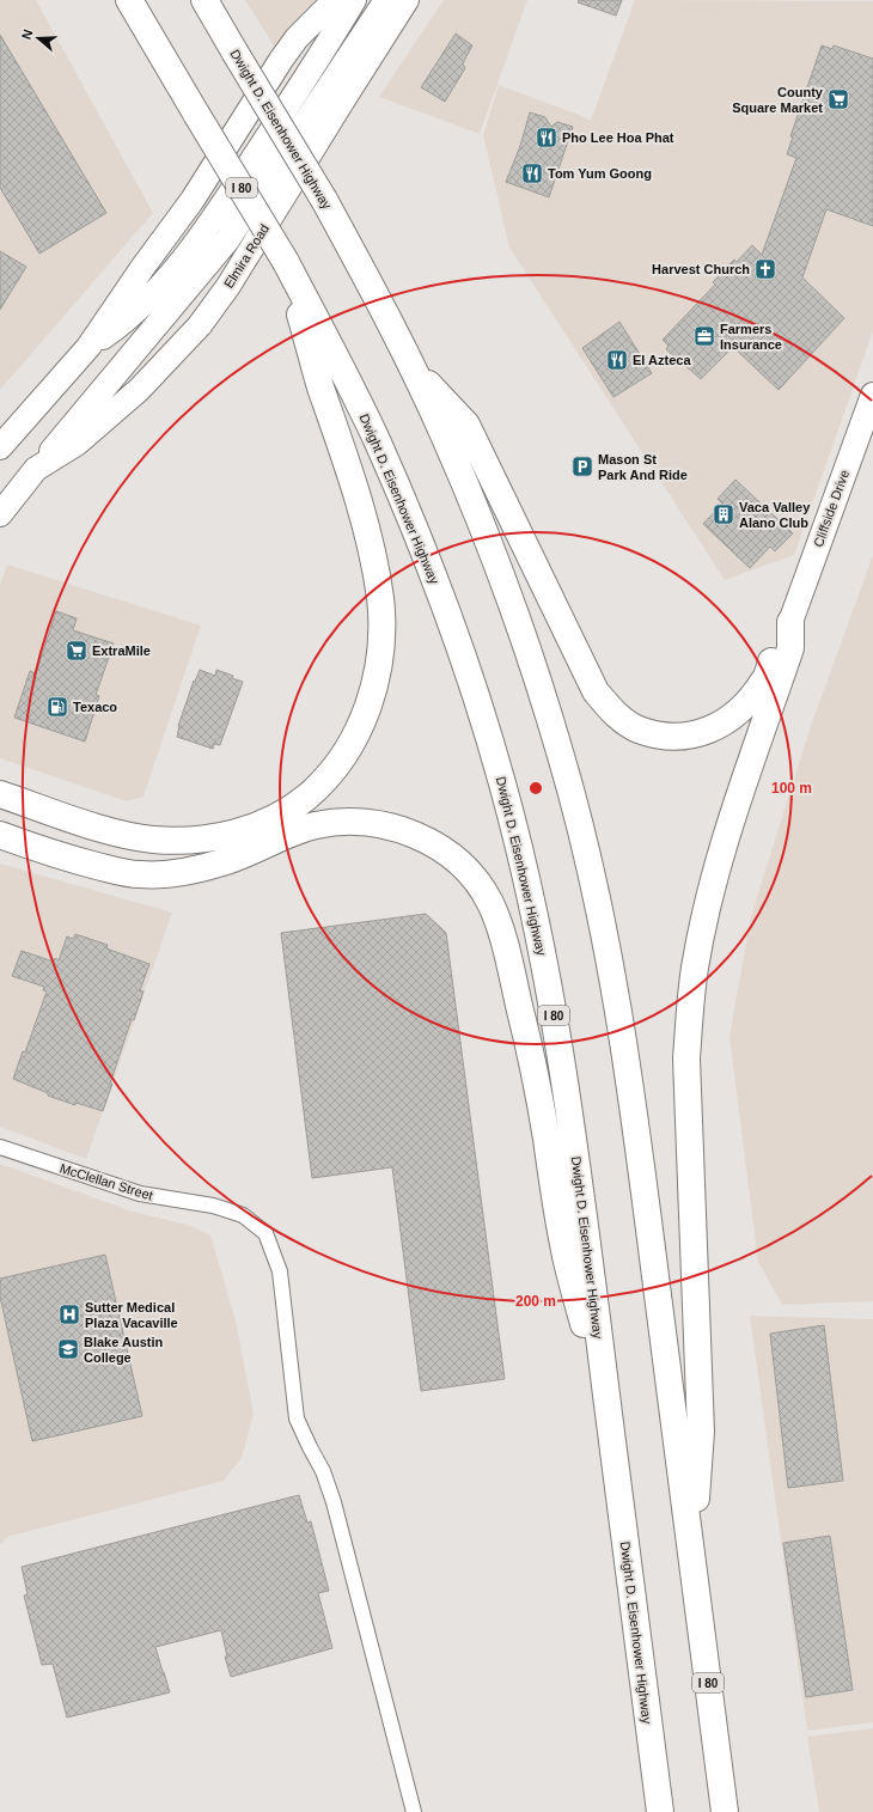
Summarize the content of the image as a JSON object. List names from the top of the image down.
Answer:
{
  "streets": {
    "highway": ["Dwight D. Eisenhower Highway", "I 80"],
    "main road": ["Elmira Road", "Cliffside Drive"],
    "street": ["McClellan Street"]
  },
  "places": {
    "supermarket": ["County Square Market", "ExtraMile"],
    "restaurant": ["Pho Lee Hoa Phat", "Tom Yum Goong", "El Azteca"],
    "church": ["Harvest Church"],
    "office": ["Farmers Insurance"],
    "parking": ["Mason St Park And Ride"],
    "building": ["Vaca Valley Alano Club"],
    "fuel station": ["Texaco"],
    "hospital": ["Sutter Medical Plaza Vacaville"],
    "school or university": ["Blake Austin College"]
  },
  "north": "left",
  "rings": ["100 m", "200 m"]
}
